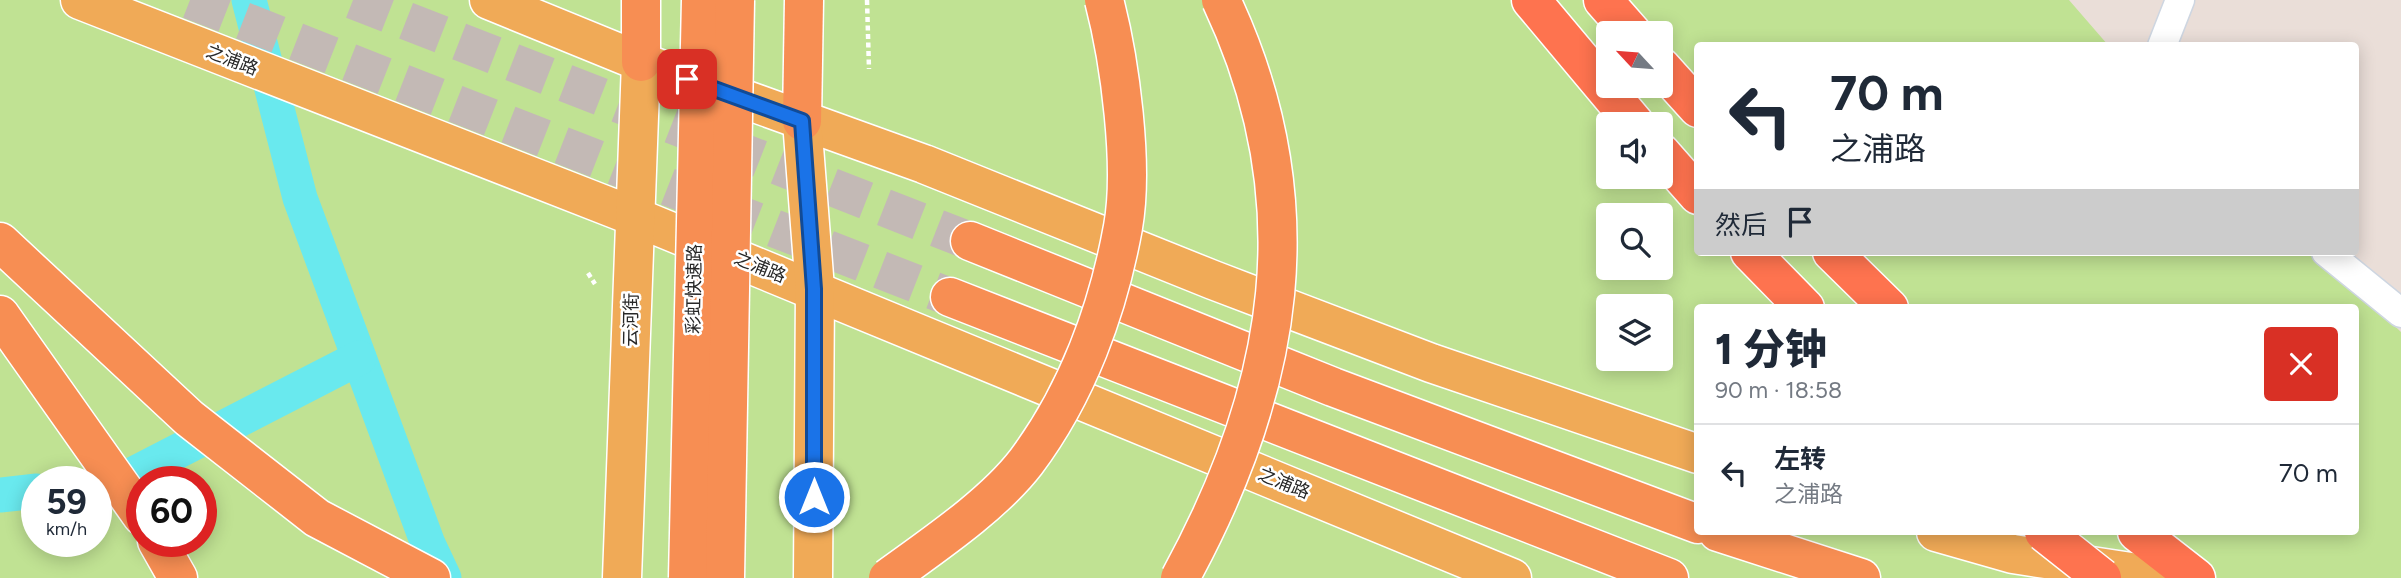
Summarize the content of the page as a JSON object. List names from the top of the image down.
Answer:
{
  "streets": {
    "highway": ["彩虹快速路"],
    "main road": ["之浦路", "云河街"]
  },
  "crossings": [
    ["之浦路", "云河街"]
  ],
  "north": "top left",
  "page": {
    "turn": ["70 m", "之浦路"],
    "then": "然后",
    "heading": ["1 分钟", "90 m · 18:58"],
    "list": [
      {
        "name": "左转",
        "note": "之浦路",
        "value": "70 m"
      }
    ],
    "speed": "59 km/h",
    "limit": "60"
  }
}
